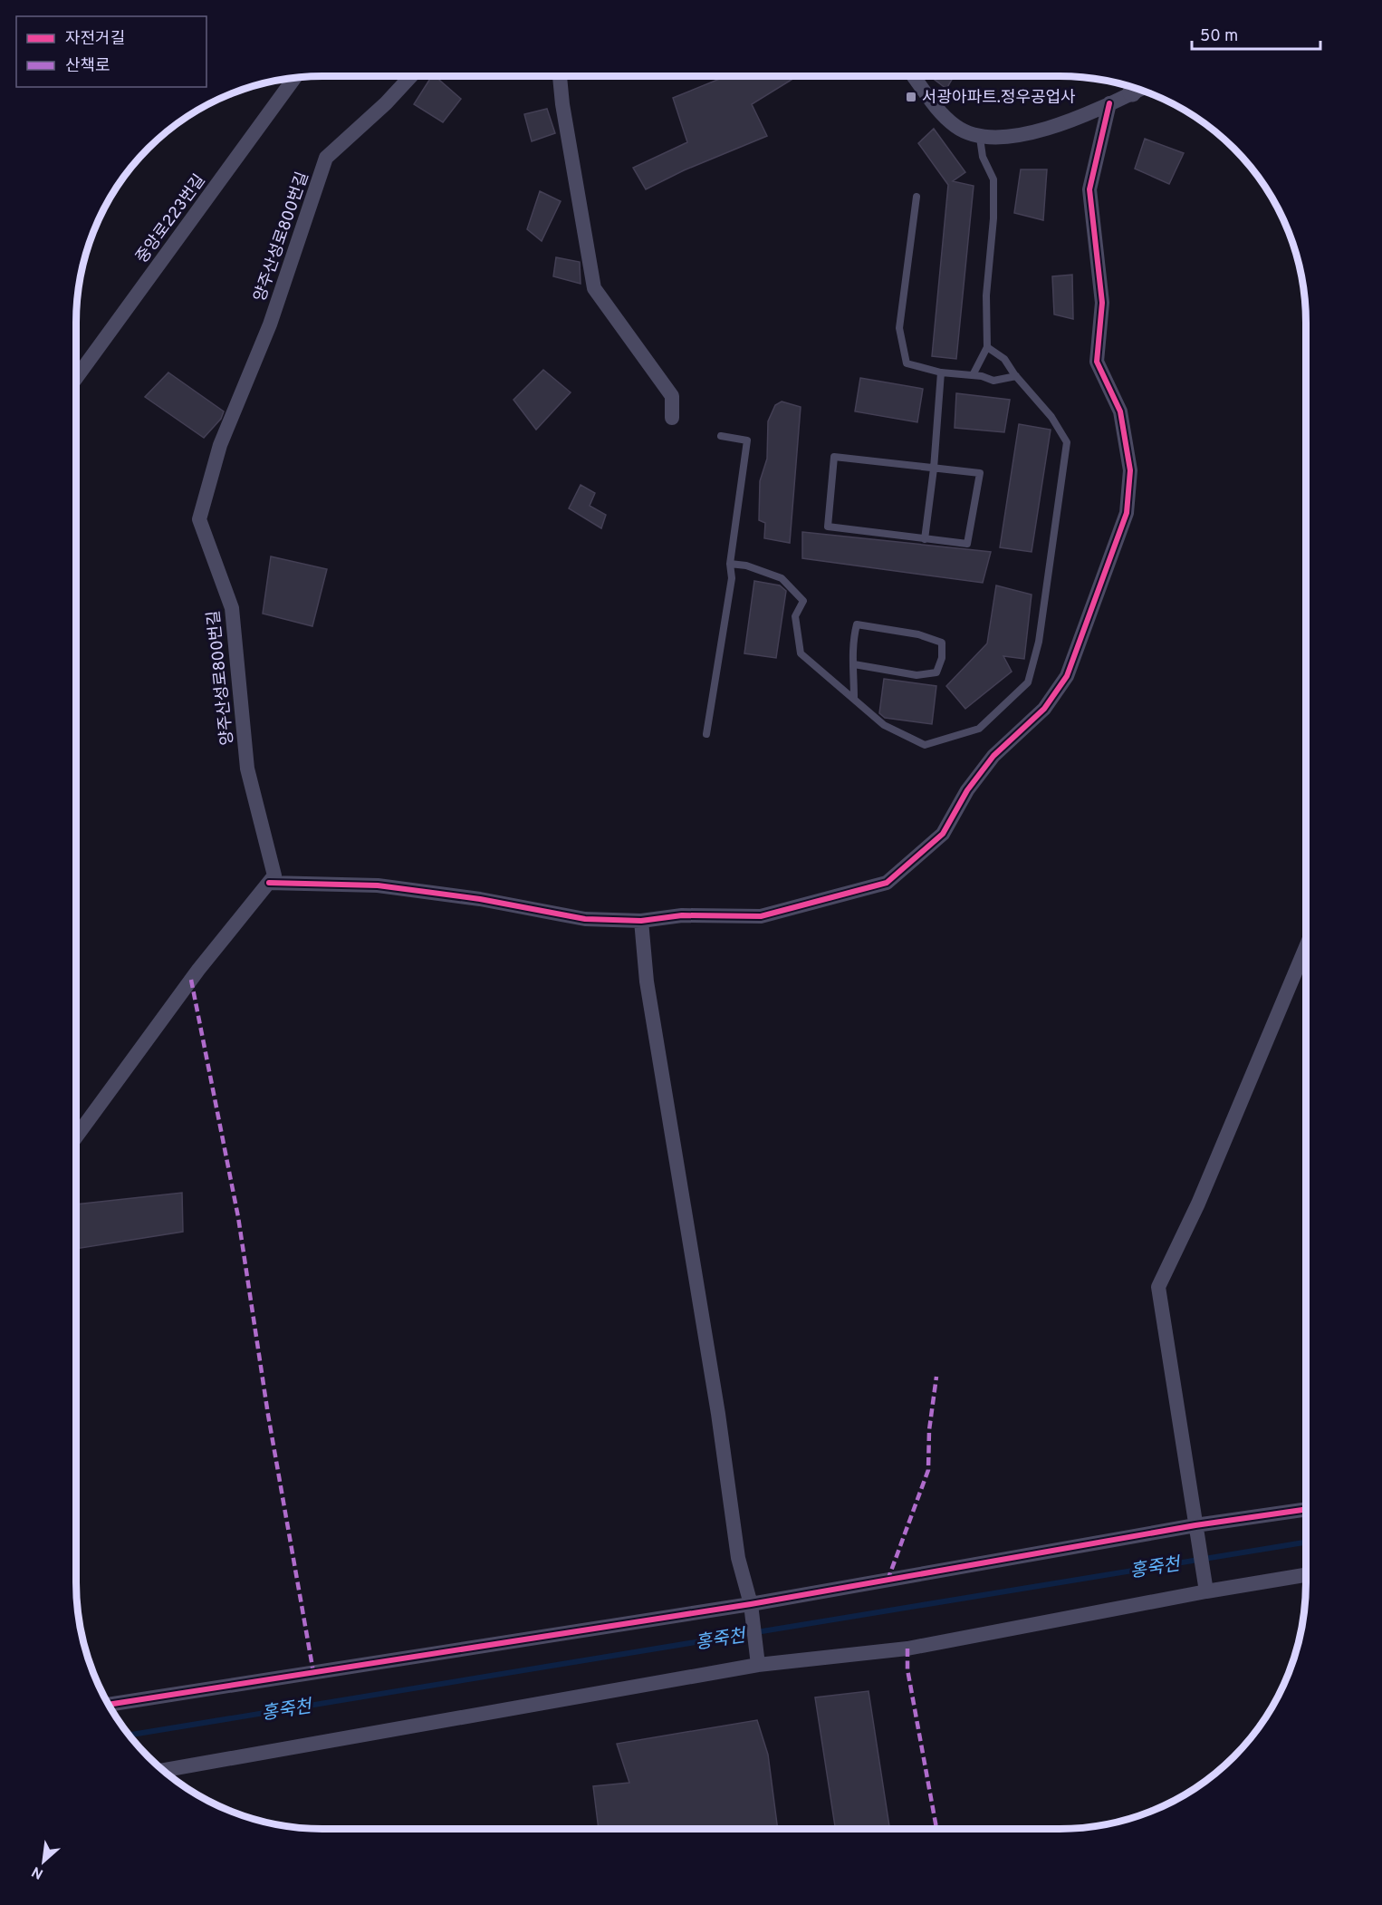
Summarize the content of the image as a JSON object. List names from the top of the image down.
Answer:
{
  "streets": {
    "street": ["중앙로223번길", "양주산성로800번길"]
  },
  "water": ["홍죽천"],
  "places": {
    "transit": ["서광아파트.정우공업사"]
  },
  "legend": ["자전거길", "산책로"],
  "scale_bar": "50 m",
  "north": "bottom left"
}
